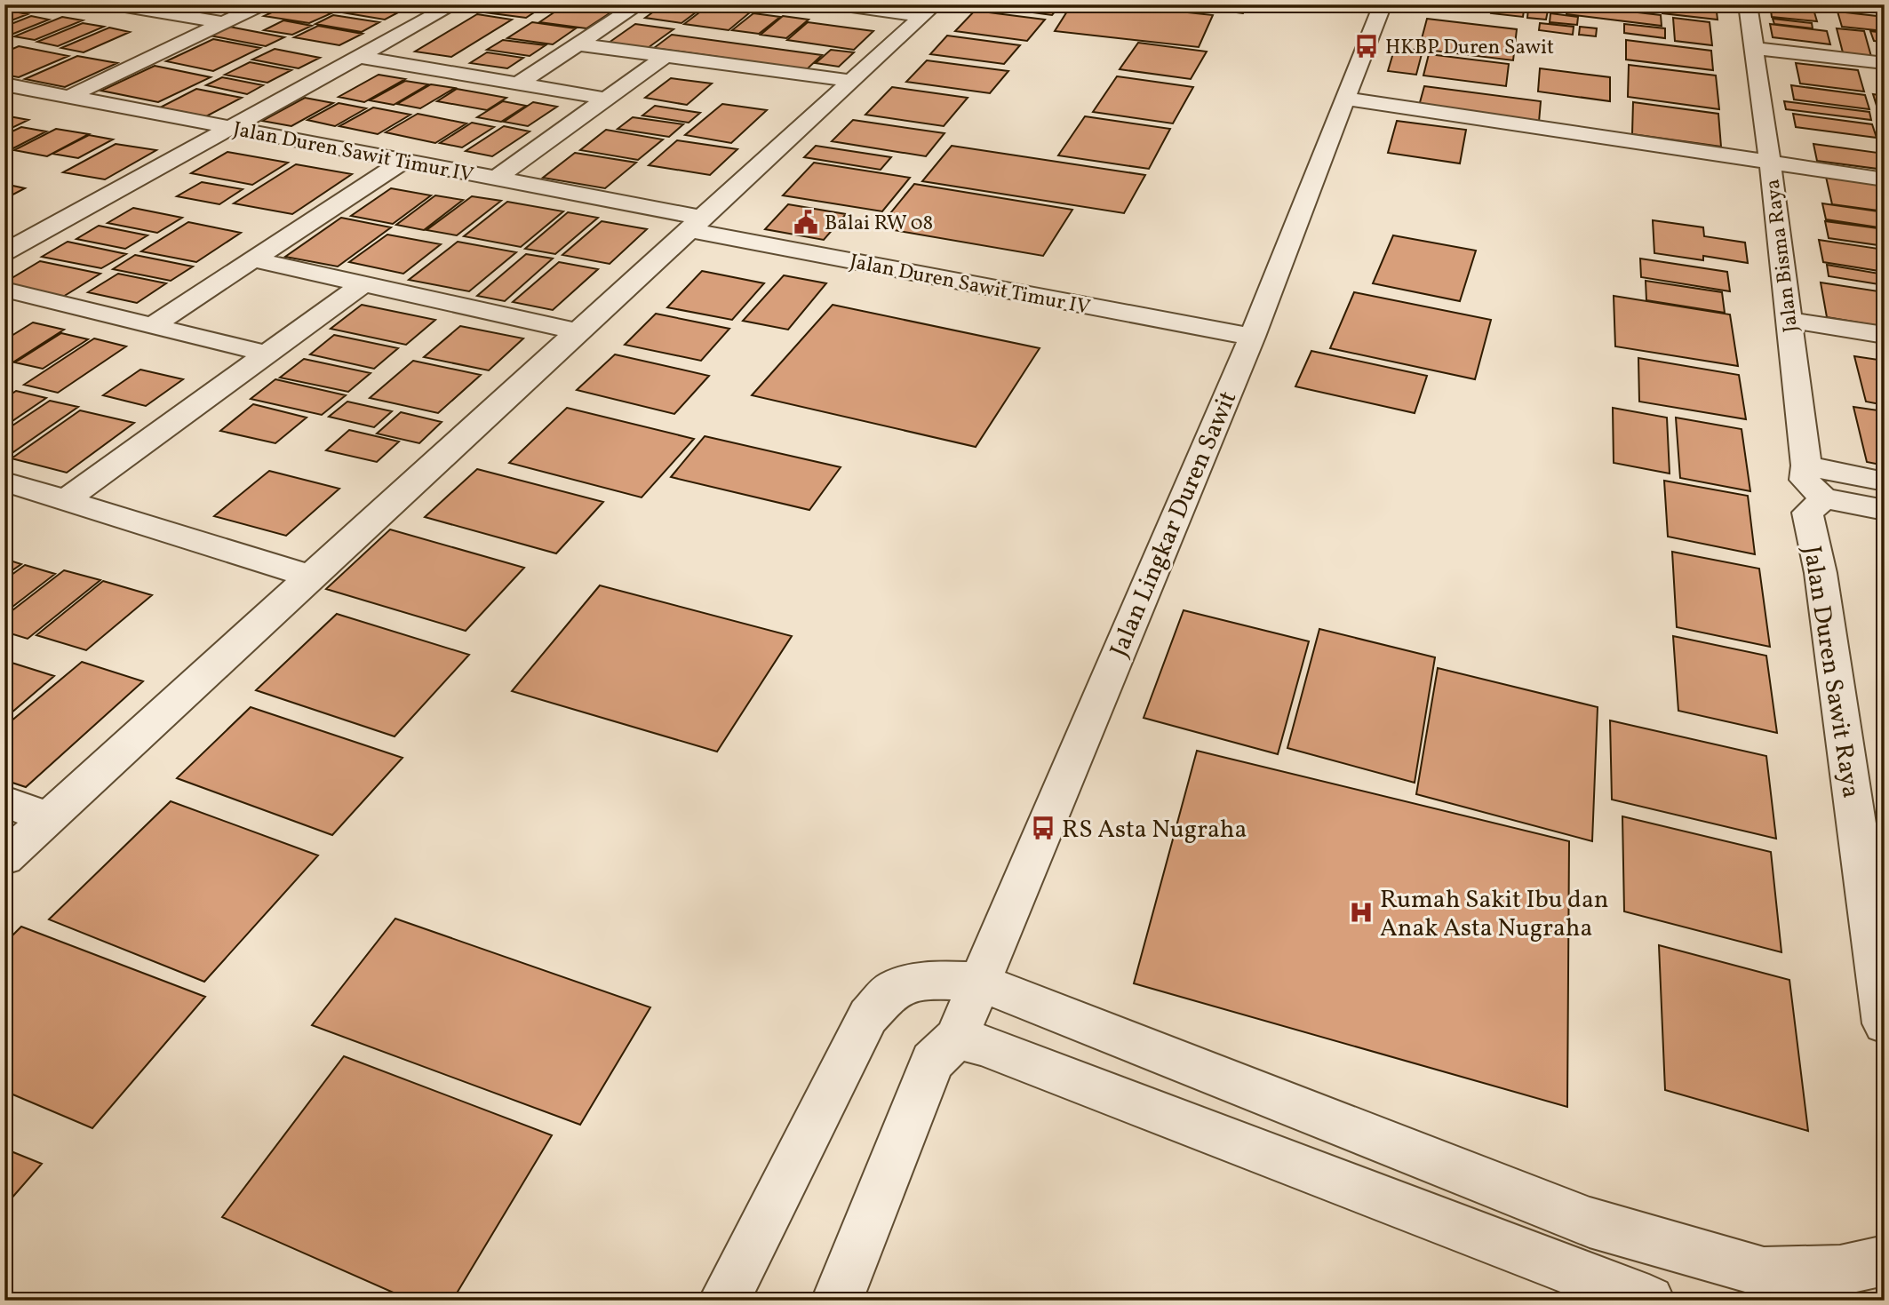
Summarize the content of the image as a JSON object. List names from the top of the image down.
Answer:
{
  "streets": {
    "street": [
      "Jalan Duren Sawit Timur IV",
      "Jalan Bisma Raya",
      "Jalan Lingkar Duren Sawit",
      "Jalan Duren Sawit Raya"
    ]
  },
  "crossings": [
    ["Jalan Duren Sawit Timur IV", "Jalan Lingkar Duren Sawit"],
    ["Jalan Bisma Raya", "Jalan Duren Sawit Raya"]
  ],
  "places": {
    "bus stop": ["HKBP Duren Sawit", "RS Asta Nugraha"],
    "public building": ["Balai RW 08"],
    "hospital": ["Rumah Sakit Ibu dan Anak Asta Nugraha"]
  }
}
